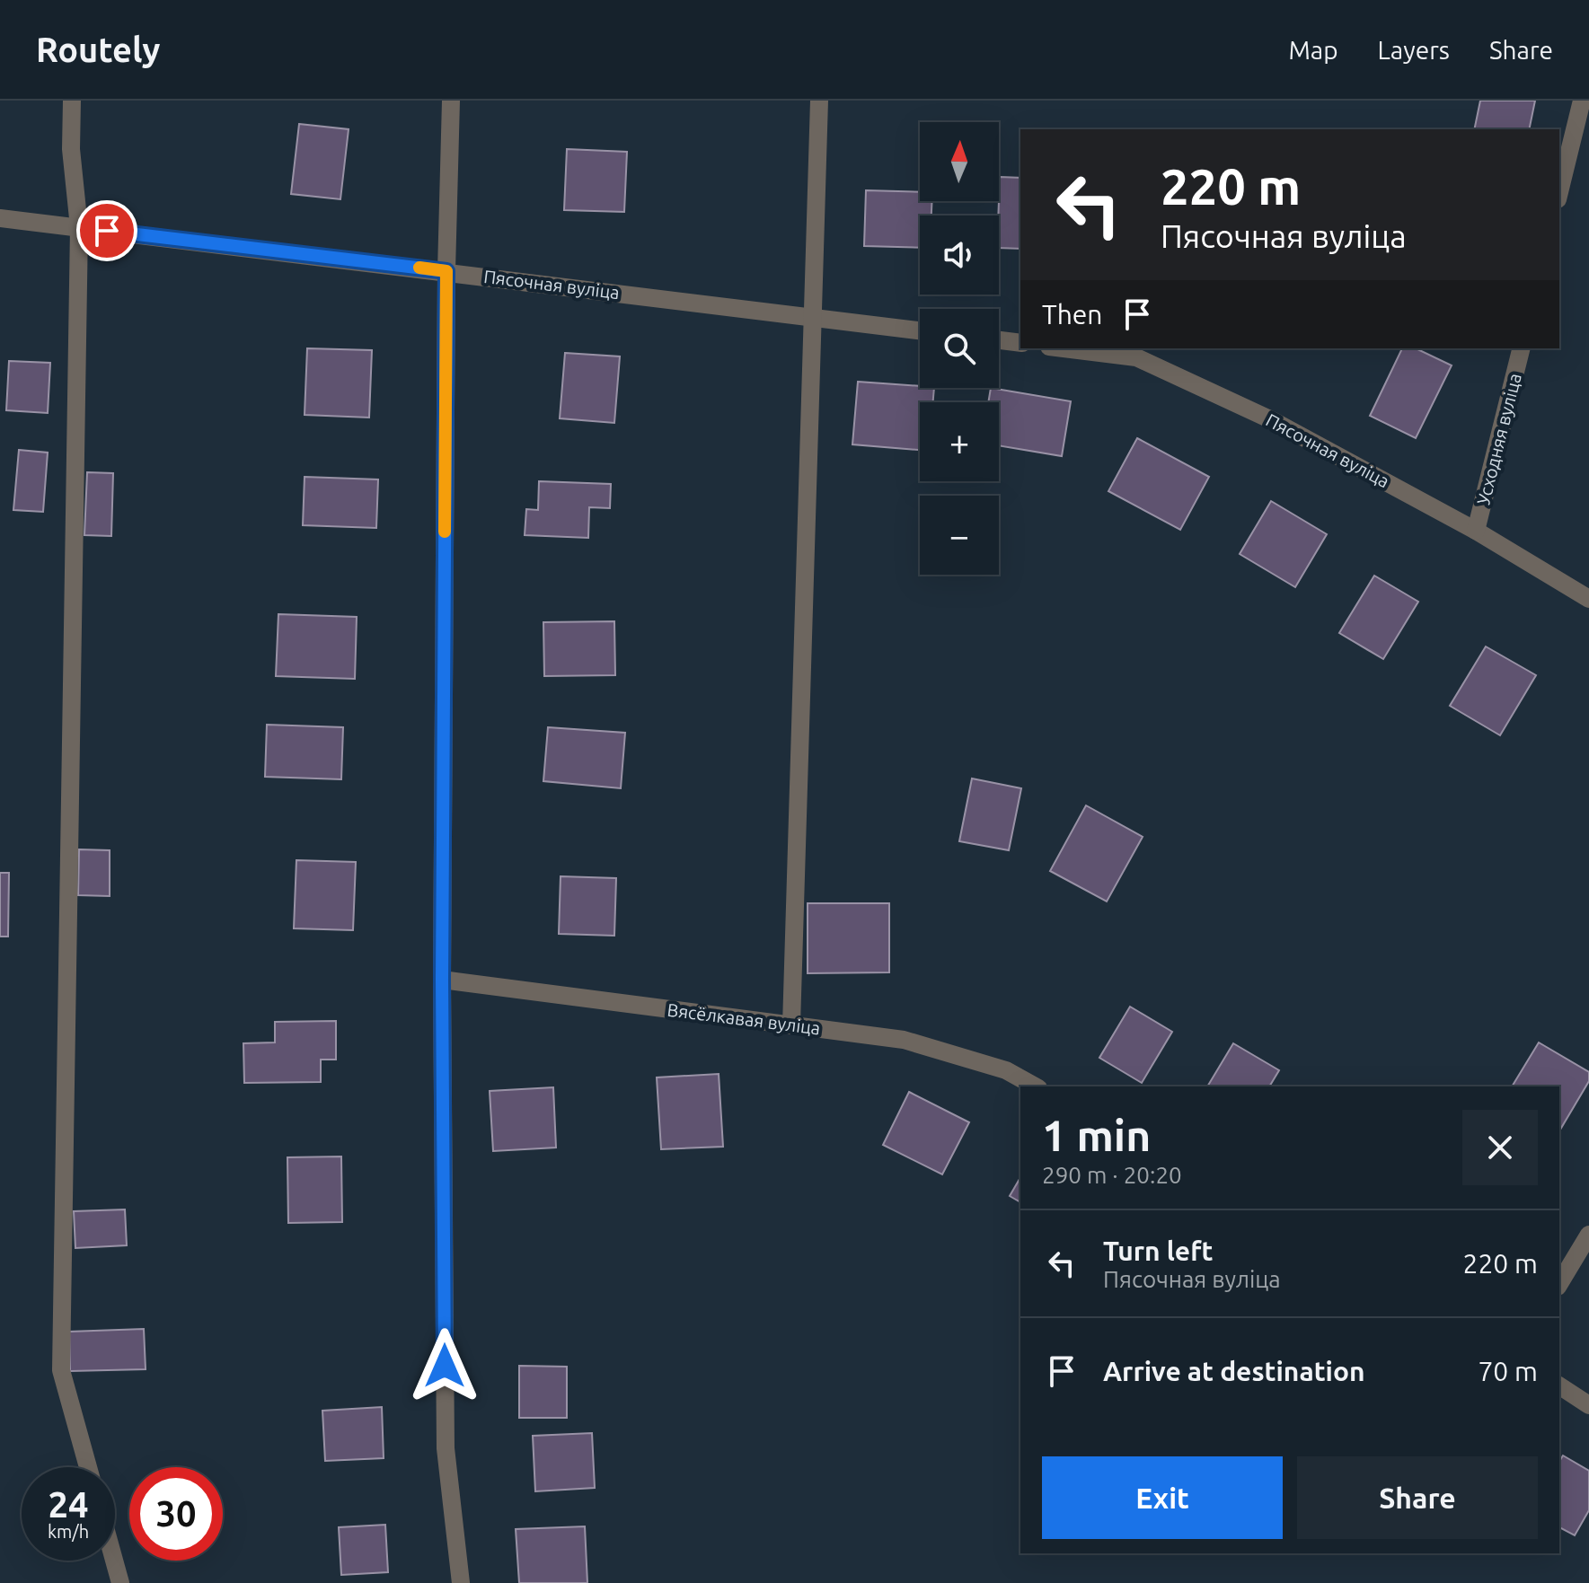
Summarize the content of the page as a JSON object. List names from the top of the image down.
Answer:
{
  "streets": {
    "street": ["Пясочная вуліца", "Усходняя вуліца", "Вясёлкавая вуліца"]
  },
  "crossings": [
    ["Пясочная вуліца", "Усходняя вуліца"]
  ],
  "north": "top",
  "page": {
    "header": "Routely",
    "nav": ["Map", "Layers", "Share"],
    "map_buttons": ["+", "−"],
    "turn": ["220 m", "Пясочная вуліца"],
    "then": "Then",
    "heading": ["1 min", "290 m · 20:20"],
    "list": [
      {
        "name": "Turn left",
        "note": "Пясочная вуліца",
        "value": "220 m"
      },
      {
        "name": "Arrive at destination",
        "value": "70 m"
      }
    ],
    "buttons": ["Exit", "Share"],
    "speed": "24 km/h",
    "limit": "30"
  }
}
